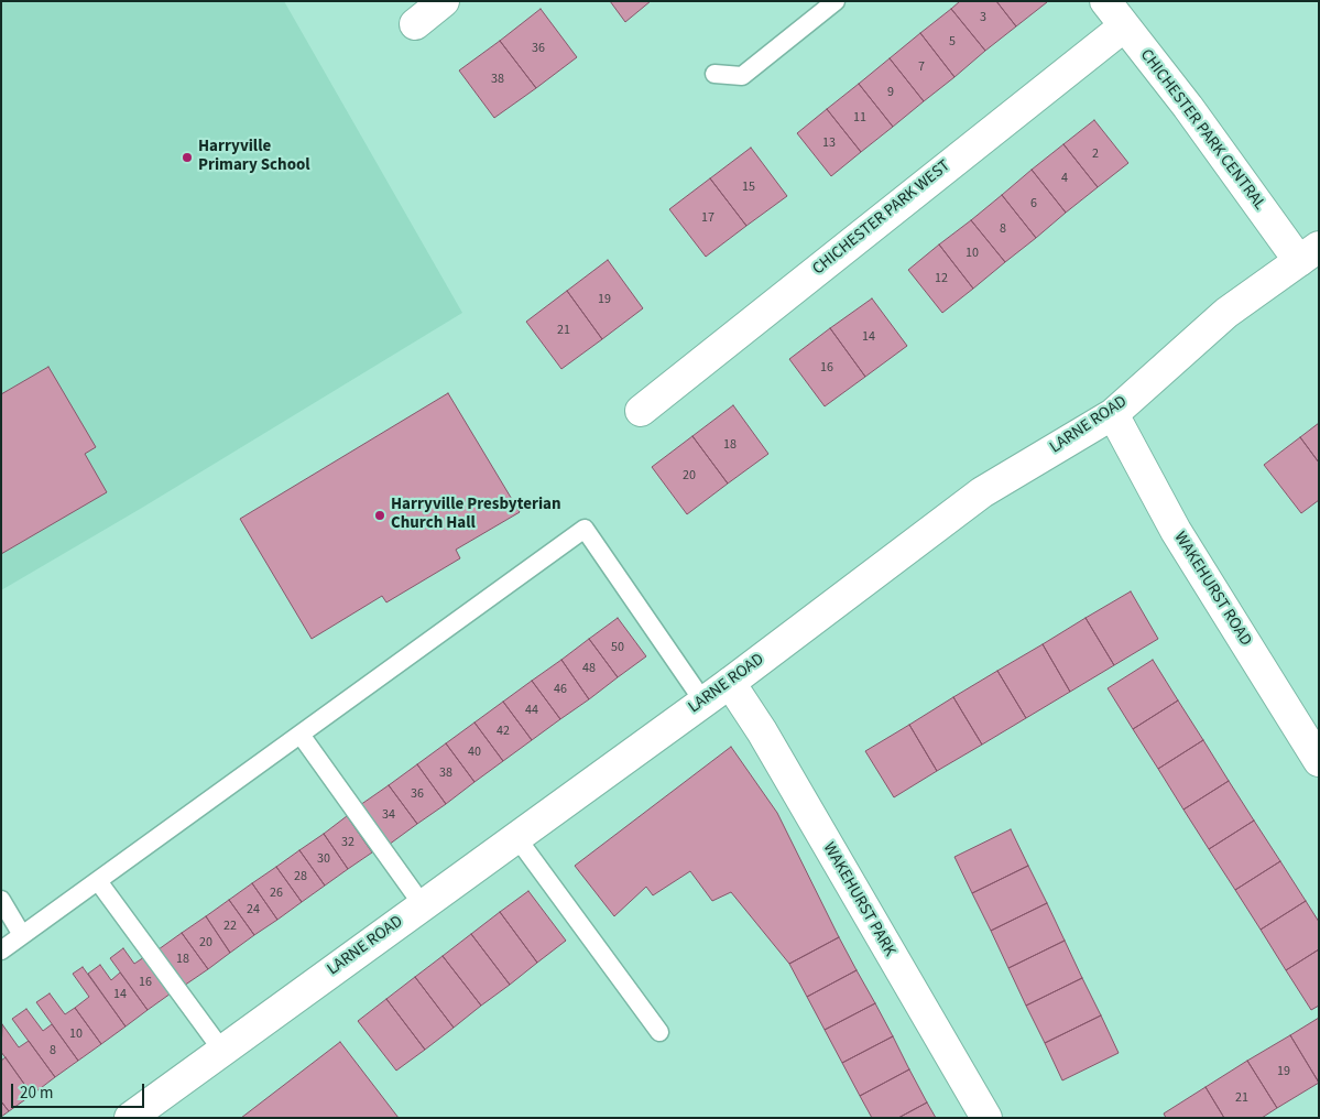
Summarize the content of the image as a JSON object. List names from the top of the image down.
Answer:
{
  "streets": {
    "street": [
      "CHICHESTER PARK CENTRAL",
      "CHICHESTER PARK WEST",
      "LARNE ROAD",
      "WAKEHURST ROAD",
      "WAKEHURST PARK"
    ]
  },
  "crossings": [
    ["CHICHESTER PARK CENTRAL", "CHICHESTER PARK WEST"],
    ["CHICHESTER PARK CENTRAL", "LARNE ROAD"],
    ["LARNE ROAD", "WAKEHURST ROAD"],
    ["LARNE ROAD", "WAKEHURST PARK"]
  ],
  "places": ["Harryville Primary School", "Harryville Presbyterian Church Hall"],
  "house_numbers": [
    "3",
    "5",
    "36",
    "7",
    "38",
    "9",
    "11",
    "13",
    "2",
    "4",
    "15",
    "6",
    "17",
    "8",
    "10",
    "12",
    "19",
    "21",
    "14",
    "16",
    "18",
    "20",
    "50",
    "48",
    "46",
    "44",
    "42",
    "40",
    "38",
    "36",
    "34",
    "32",
    "30",
    "28",
    "26",
    "24",
    "22",
    "20",
    "18",
    "16",
    "14",
    "10",
    "8",
    "19",
    "21"
  ],
  "scale_bar": "20 m"
}
